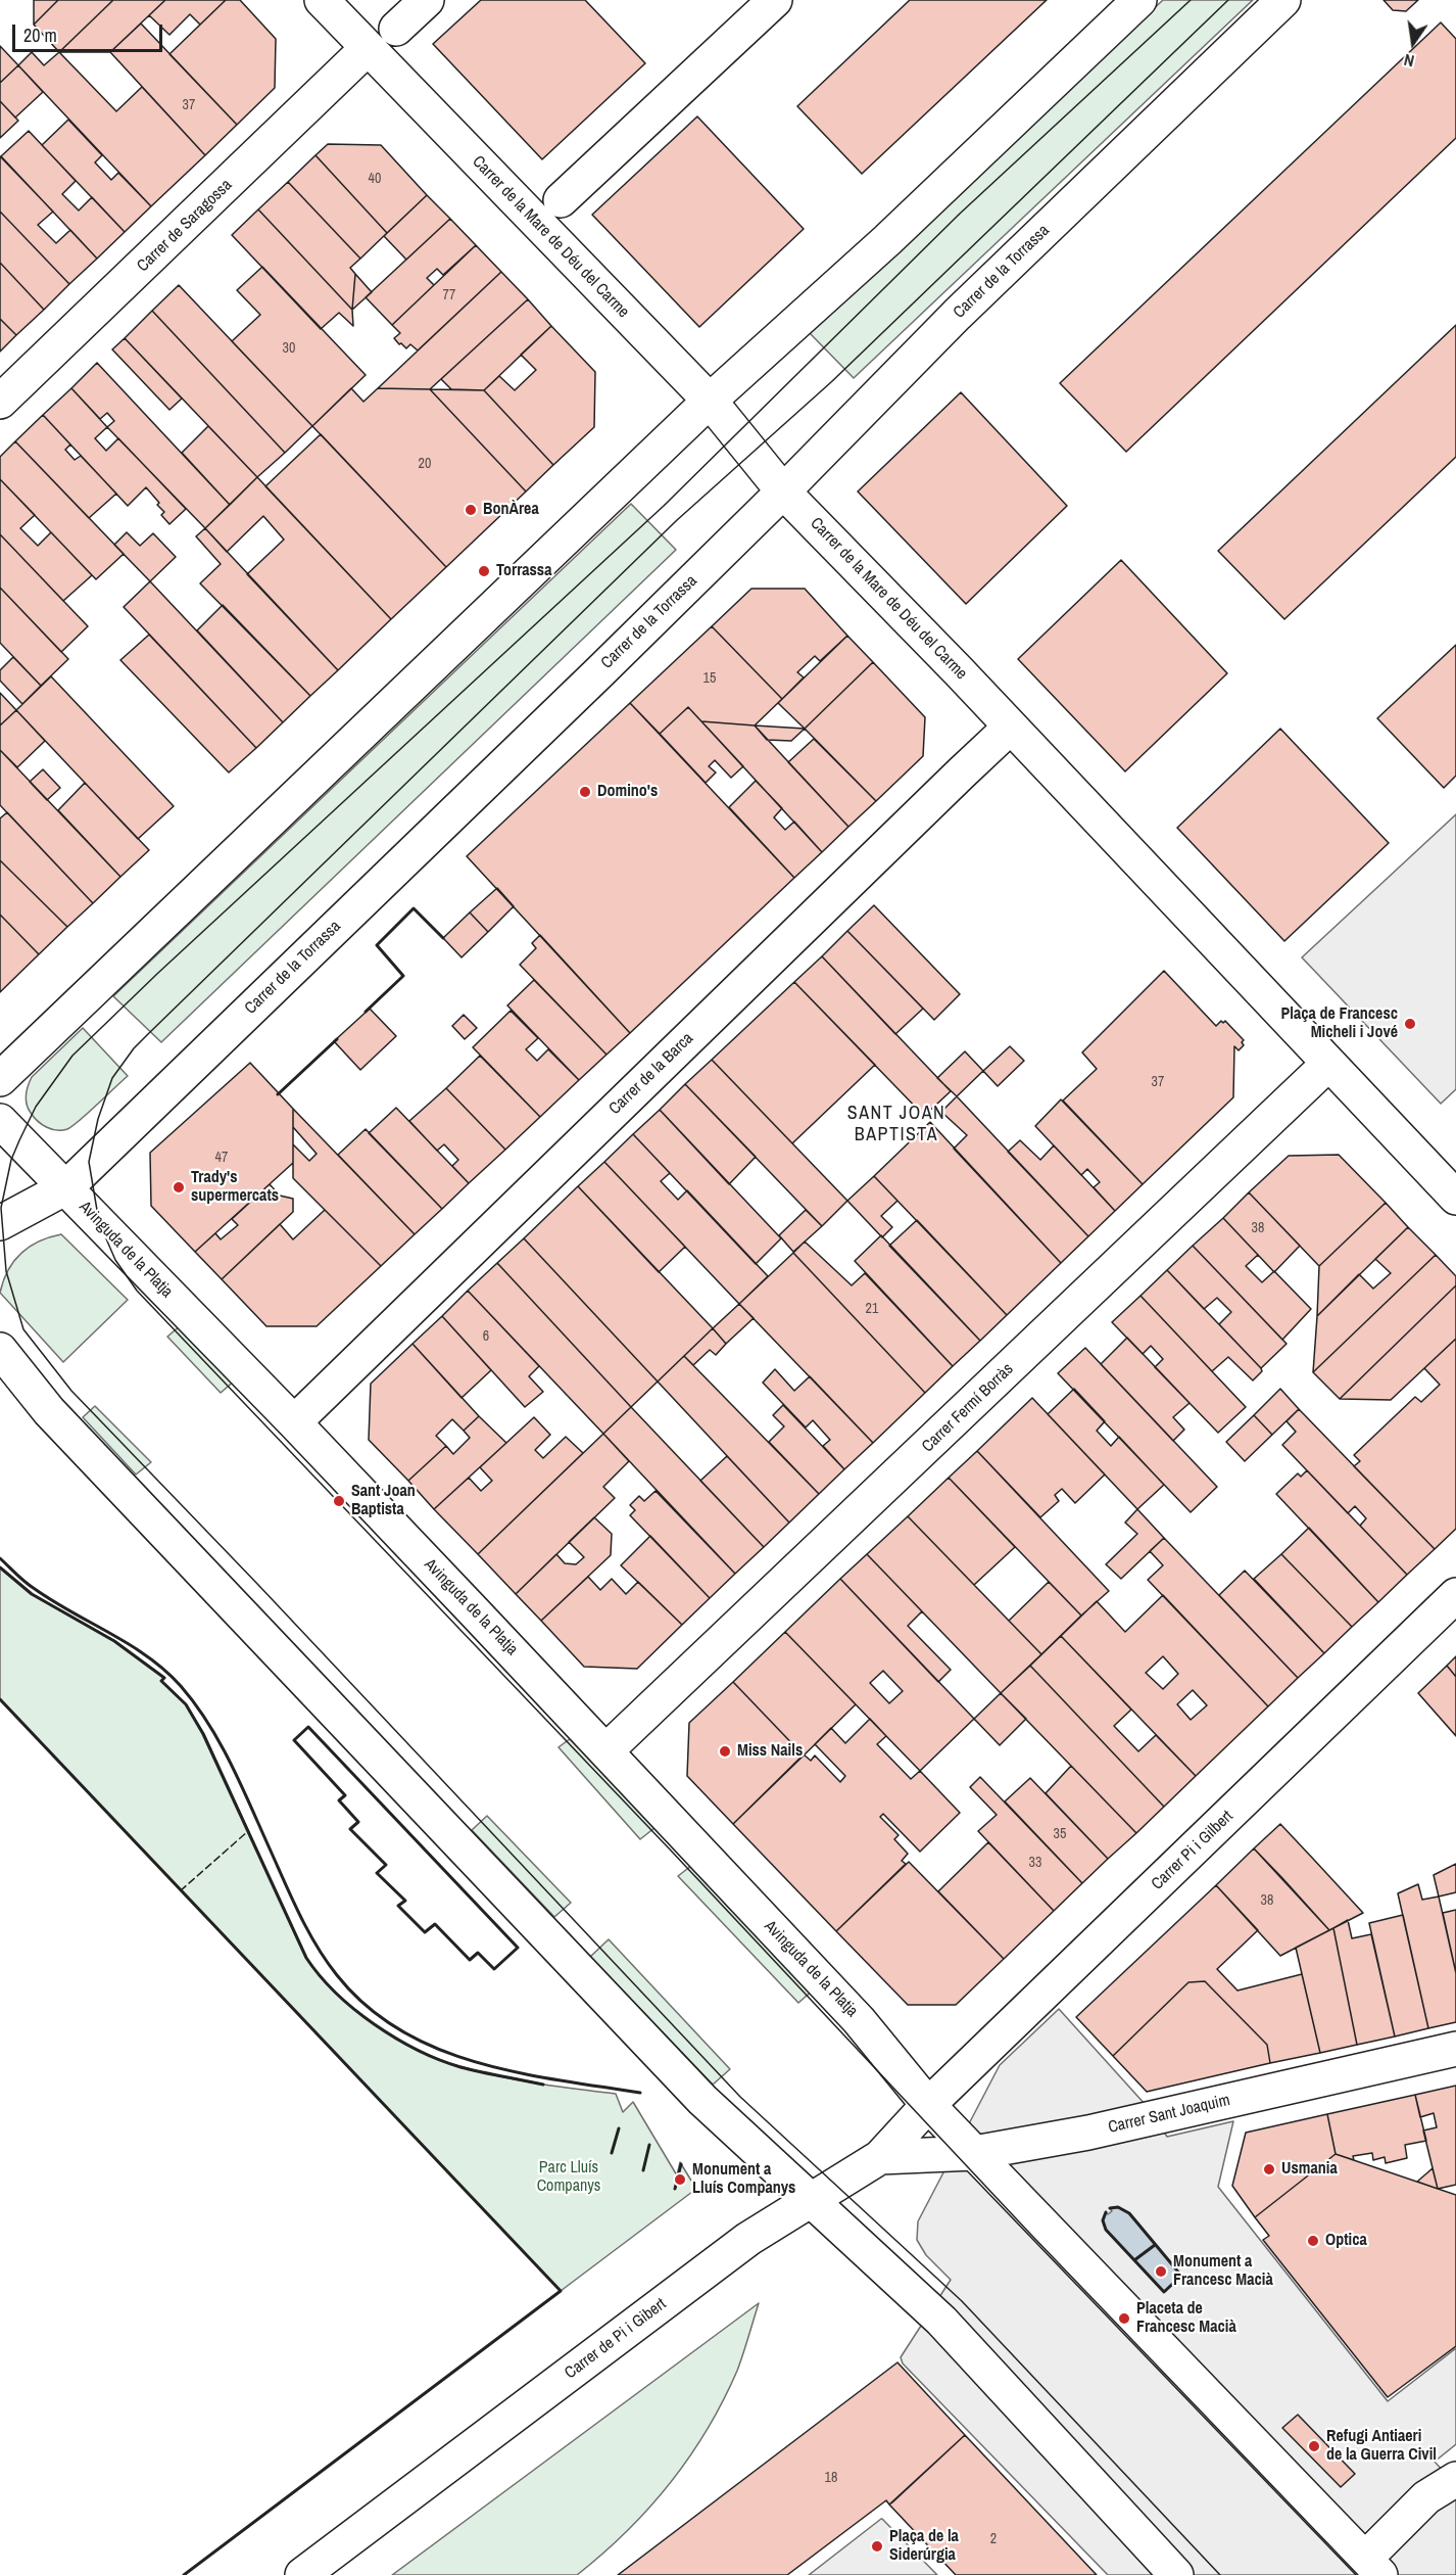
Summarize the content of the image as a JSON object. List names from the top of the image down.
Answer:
{
  "streets": {
    "street": [
      "Carrer de Saragossa",
      "Carrer de la Mare de Déu del Carme",
      "Carrer de la Torrassa",
      "Carrer de la Barca",
      "Avinguda de la Platja",
      "Carrer Fermí Borràs",
      "Carrer Pi i Gilbert",
      "Carrer Sant Joaquim",
      "Carrer de Pi i Gibert"
    ]
  },
  "crossings": [
    ["Carrer de Saragossa", "Carrer de la Mare de Déu del Carme"],
    ["Carrer de la Mare de Déu del Carme", "Carrer de la Torrassa"],
    ["Carrer de la Mare de Déu del Carme", "Carrer de la Barca"],
    ["Carrer de la Mare de Déu del Carme", "Carrer Fermí Borràs"],
    ["Carrer de la Torrassa", "Avinguda de la Platja"],
    ["Carrer de la Barca", "Avinguda de la Platja"],
    ["Avinguda de la Platja", "Carrer Fermí Borràs"],
    ["Avinguda de la Platja", "Carrer Pi i Gilbert"],
    ["Avinguda de la Platja", "Carrer de Pi i Gibert"],
    ["Carrer Pi i Gilbert", "Carrer de Pi i Gibert"],
    ["Carrer Sant Joaquim", "Carrer de Pi i Gibert"]
  ],
  "districts": ["SANT JOAN BAPTISTA"],
  "parks": ["Parc Lluís Companys"],
  "places": [
    "BonÀrea",
    "Torrassa",
    "Domino's",
    "Plaça de Francesc Micheli i Jové",
    "Trady's supermercats",
    "Sant Joan Baptista",
    "Miss Nails",
    "Usmania",
    "Monument a Lluís Companys",
    "Optica",
    "Monument a Francesc Macià",
    "Placeta de Francesc Macià",
    "Refugi Antiaeri de la Guerra Civil",
    "Plaça de la Siderúrgia"
  ],
  "house_numbers": [
    "37",
    "40",
    "77",
    "30",
    "20",
    "15",
    "37",
    "47",
    "38",
    "21",
    "6",
    "35",
    "33",
    "38",
    "18",
    "2"
  ],
  "scale_bar": "20 m",
  "north": "bottom"
}
